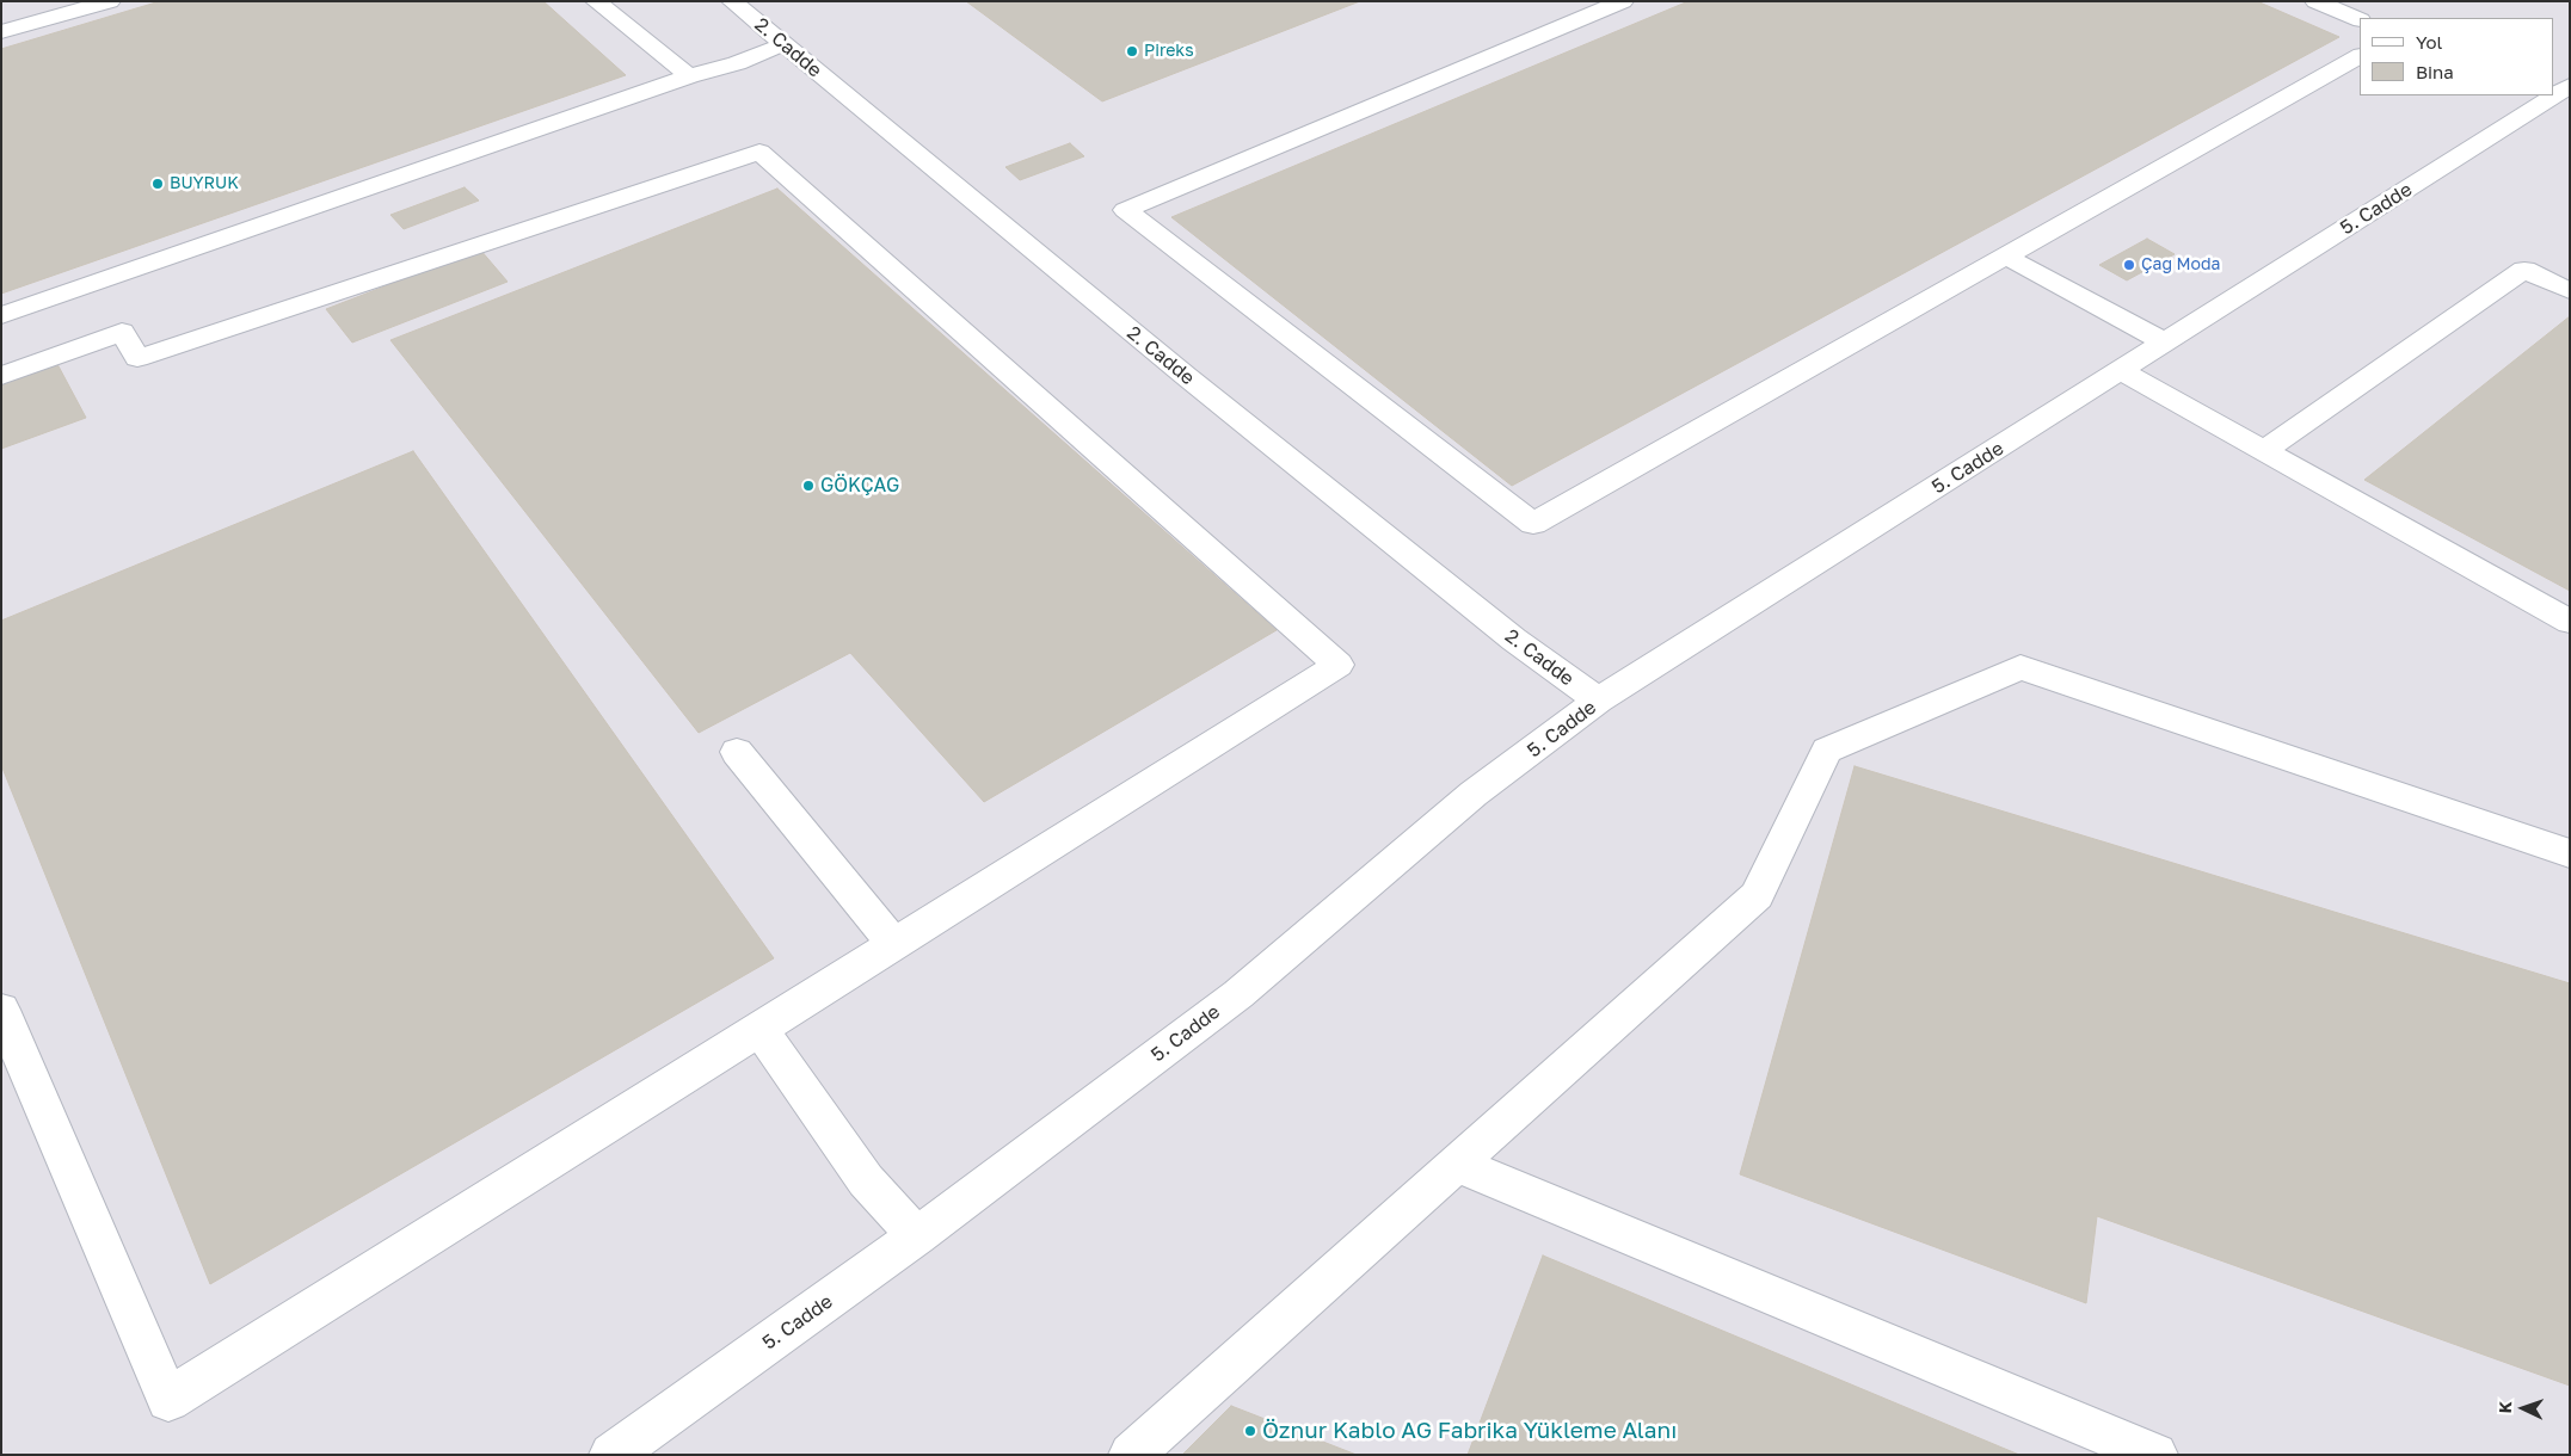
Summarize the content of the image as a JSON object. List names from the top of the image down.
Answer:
{
  "streets": {
    "street": ["2. Cadde", "5. Cadde"]
  },
  "crossings": [
    ["2. Cadde", "5. Cadde"]
  ],
  "places": [
    "Pireks",
    "BUYRUK",
    "Çağ Moda",
    "GÖKÇAĞ",
    "Öznur Kablo AG Fabrika Yükleme Alanı"
  ],
  "legend": ["Yol", "Bina"],
  "north": "left"
}
